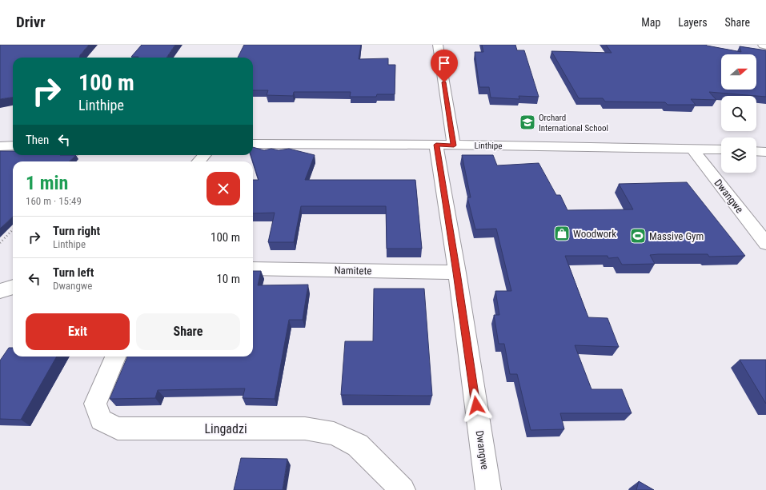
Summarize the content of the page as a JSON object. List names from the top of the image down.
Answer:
{
  "streets": {
    "street": [
      "Linthipe",
      "Dwangwe",
      "Namitete",
      "Lingadzi"
    ]
  },
  "crossings": [
    ["Linthipe", "Dwangwe"],
    ["Dwangwe", "Namitete"]
  ],
  "places": {
    "school or university": ["Orchard International School"],
    "shop": ["Woodwork"],
    "sports": ["Massive Gym"]
  },
  "north": "right",
  "page": {
    "header": "Drivr",
    "nav": ["Map", "Layers", "Share"],
    "turn": ["100 m", "Linthipe"],
    "then": "Then",
    "heading": ["1 min", "160 m · 15:49"],
    "list": [
      {
        "name": "Turn right",
        "note": "Linthipe",
        "value": "100 m"
      },
      {
        "name": "Turn left",
        "note": "Dwangwe",
        "value": "10 m"
      }
    ],
    "buttons": ["Exit", "Share"]
  }
}
